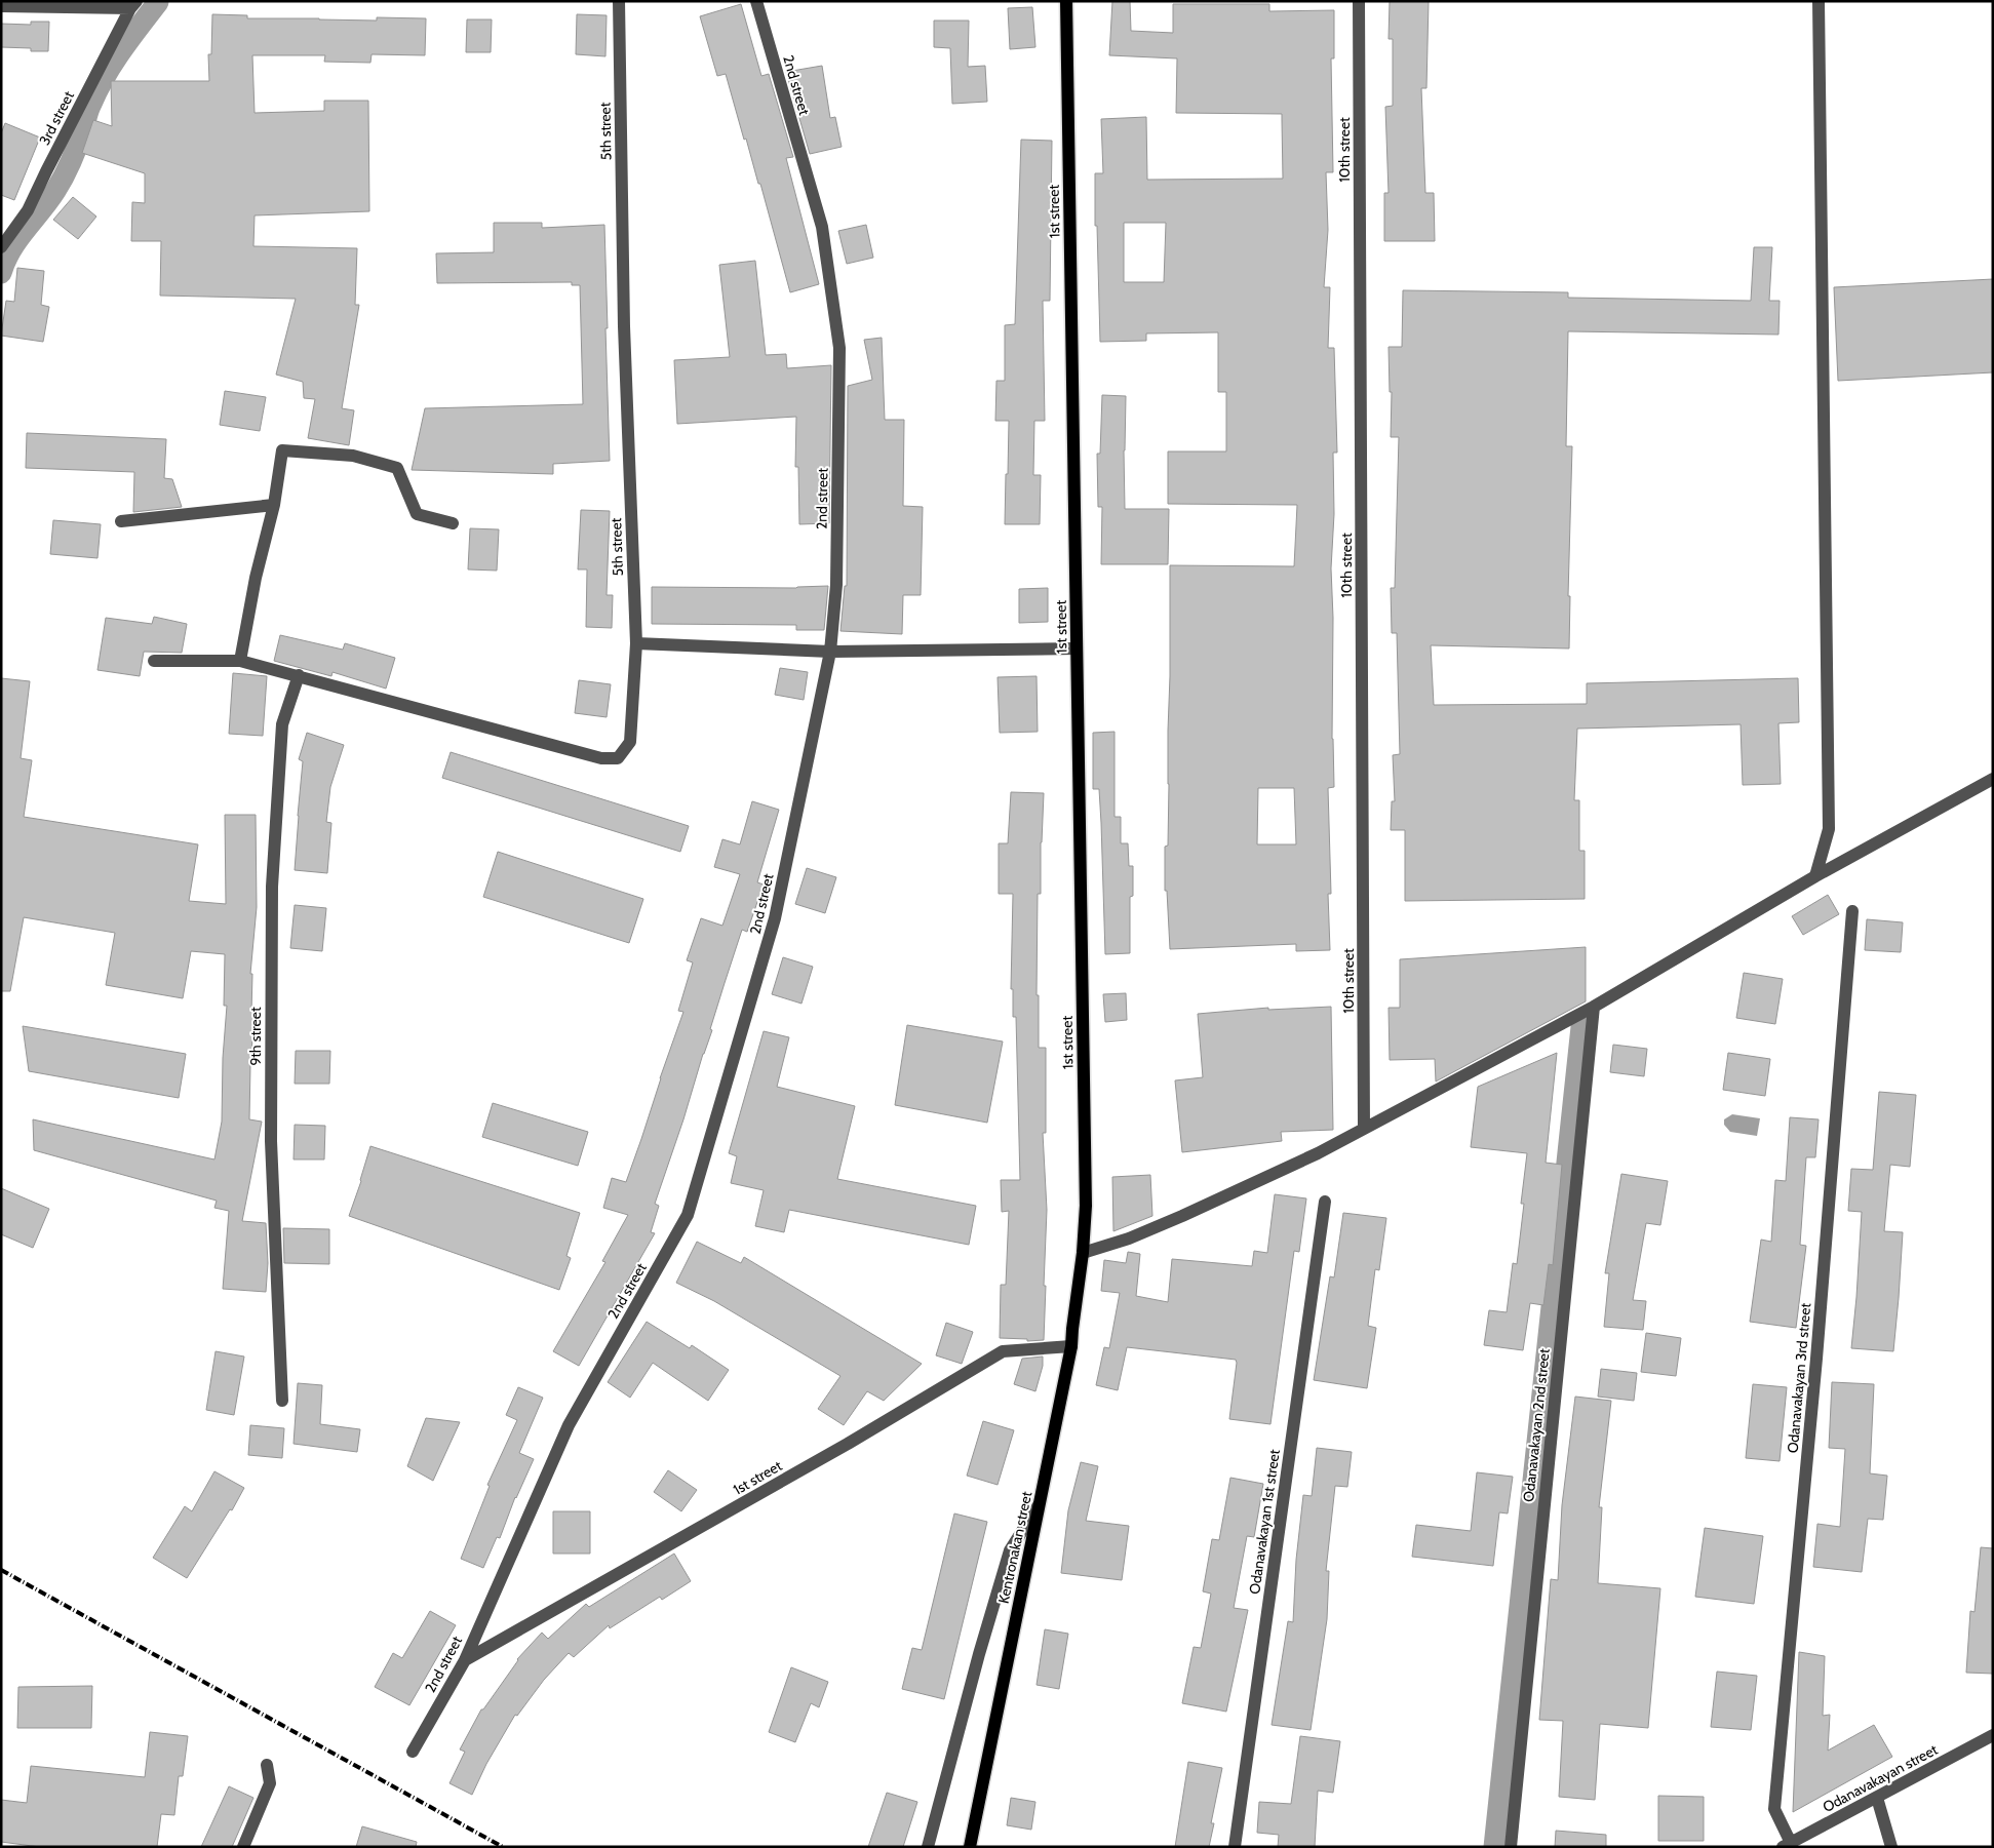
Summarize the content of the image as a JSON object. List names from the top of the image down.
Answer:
{
  "streets": {
    "main road": ["1st street", "Kentronakan street"],
    "street": [
      "2nd street",
      "3rd street",
      "5th street",
      "10th street",
      "9th street",
      "Odanavakayan 3rd street",
      "Odanavakayan 2nd street",
      "Odanavakayan 1st street",
      "Odanavakayan street"
    ]
  },
  "crossings": [
    ["2nd street", "1st street"],
    ["5th street", "9th street"],
    ["1st street", "Kentronakan street"],
    ["Odanavakayan 3rd street", "Odanavakayan street"]
  ]
}
